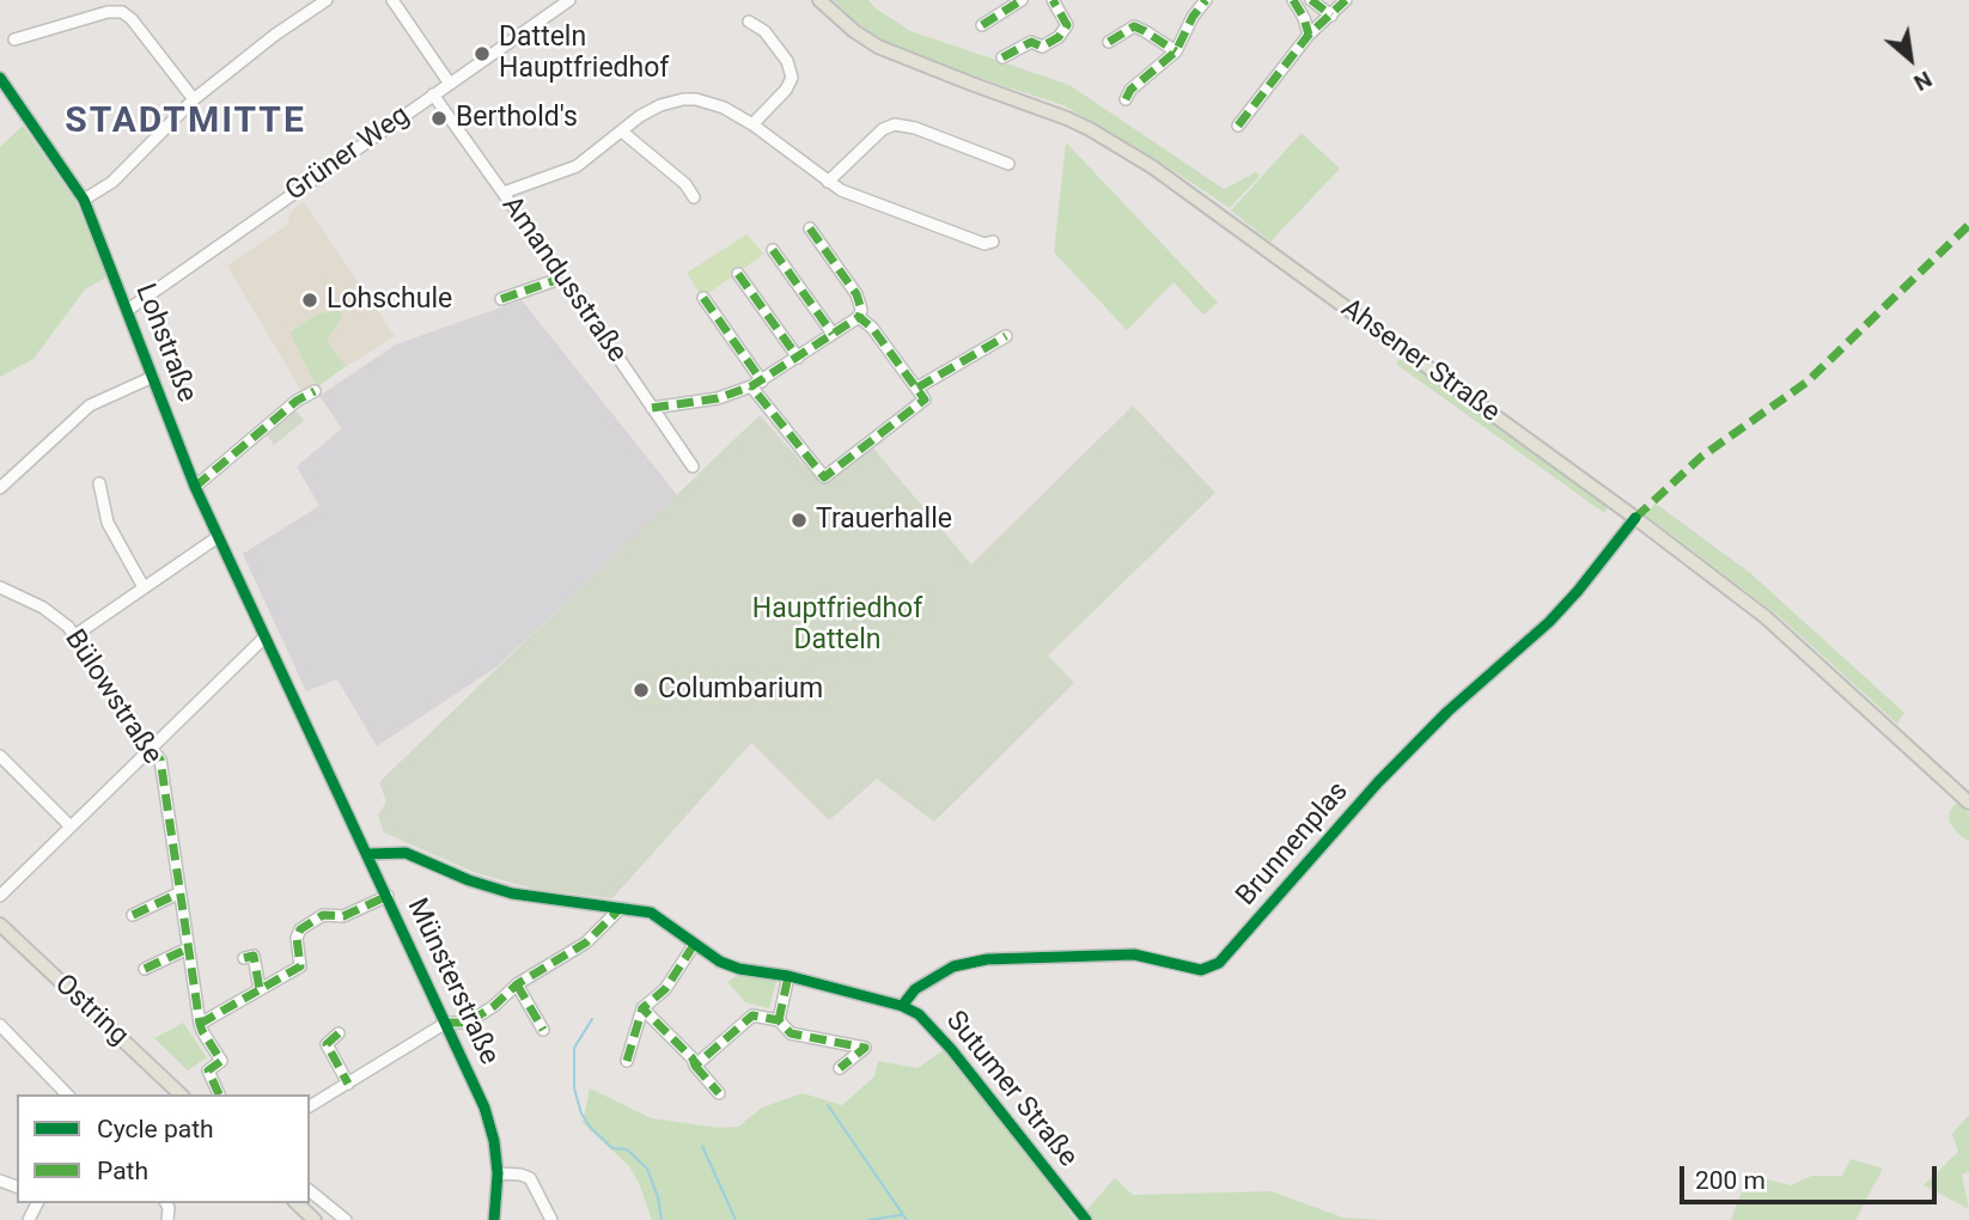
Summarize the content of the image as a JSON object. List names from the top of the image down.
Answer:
{
  "streets": {
    "main road": ["Ahsener Straße", "Ostring"],
    "street": [
      "Grüner Weg",
      "Amandusstraße",
      "Lohstraße",
      "Bülowstraße",
      "Brunnenplas",
      "Münsterstraße",
      "Sutumer Straße"
    ]
  },
  "crossings": [
    ["Grüner Weg", "Amandusstraße"],
    ["Grüner Weg", "Lohstraße"],
    ["Lohstraße", "Münsterstraße"],
    ["Ahsener Straße", "Brunnenplas"],
    ["Brunnenplas", "Sutumer Straße"],
    ["Münsterstraße", "Sutumer Straße"]
  ],
  "districts": ["STADTMITTE"],
  "parks": ["Hauptfriedhof Datteln"],
  "places": [
    "Datteln Hauptfriedhof",
    "Berthold's",
    "Lohschule",
    "Trauerhalle",
    "Columbarium"
  ],
  "legend": ["Cycle path", "Path"],
  "scale_bar": "200 m",
  "north": "bottom right"
}
